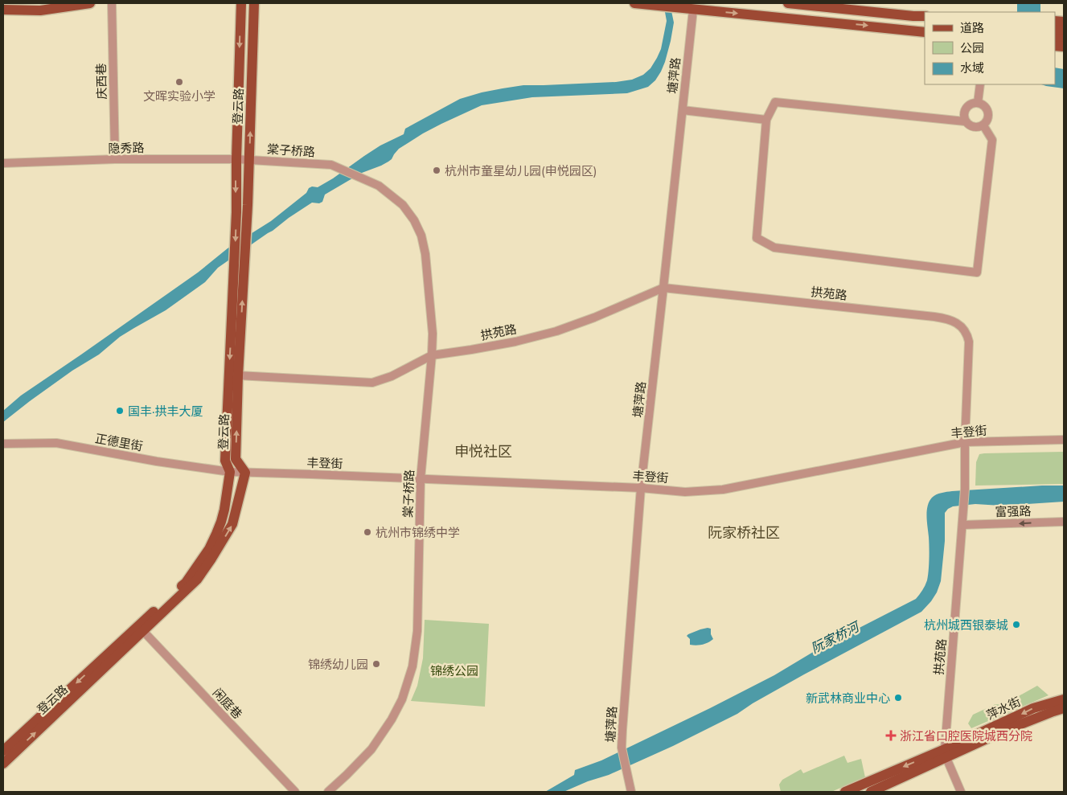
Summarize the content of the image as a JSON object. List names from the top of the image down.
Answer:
{
  "streets": {
    "main road": ["登云路", "萍水街"],
    "street": [
      "塘萍路",
      "庆西巷",
      "隐秀路",
      "棠子桥路",
      "拱苑路",
      "丰登街",
      "正德里街",
      "富强路",
      "闲庭巷"
    ]
  },
  "crossings": [
    ["塘萍路", "拱苑路"],
    ["塘萍路", "丰登街"],
    ["庆西巷", "隐秀路"],
    ["登云路", "隐秀路"],
    ["登云路", "棠子桥路"],
    ["登云路", "拱苑路"],
    ["登云路", "丰登街"],
    ["登云路", "正德里街"],
    ["登云路", "闲庭巷"],
    ["隐秀路", "棠子桥路"],
    ["棠子桥路", "拱苑路"],
    ["棠子桥路", "丰登街"],
    ["拱苑路", "丰登街"],
    ["拱苑路", "富强路"],
    ["拱苑路", "萍水街"],
    ["丰登街", "正德里街"]
  ],
  "one_way": ["富强路"],
  "districts": ["申悦社区", "阮家桥社区"],
  "water": ["阮家桥河"],
  "parks": ["锦绣公园"],
  "places": {
    "other": [
      "文晖实验小学",
      "杭州市童星幼儿园(申悦园区)",
      "国丰·拱丰大厦",
      "杭州市锦绣中学",
      "杭州城西银泰城",
      "锦绣幼儿园",
      "新武林商业中心"
    ],
    "health": ["浙江省口腔医院城西分院"]
  },
  "legend": ["道路", "公园", "水域"]
}
